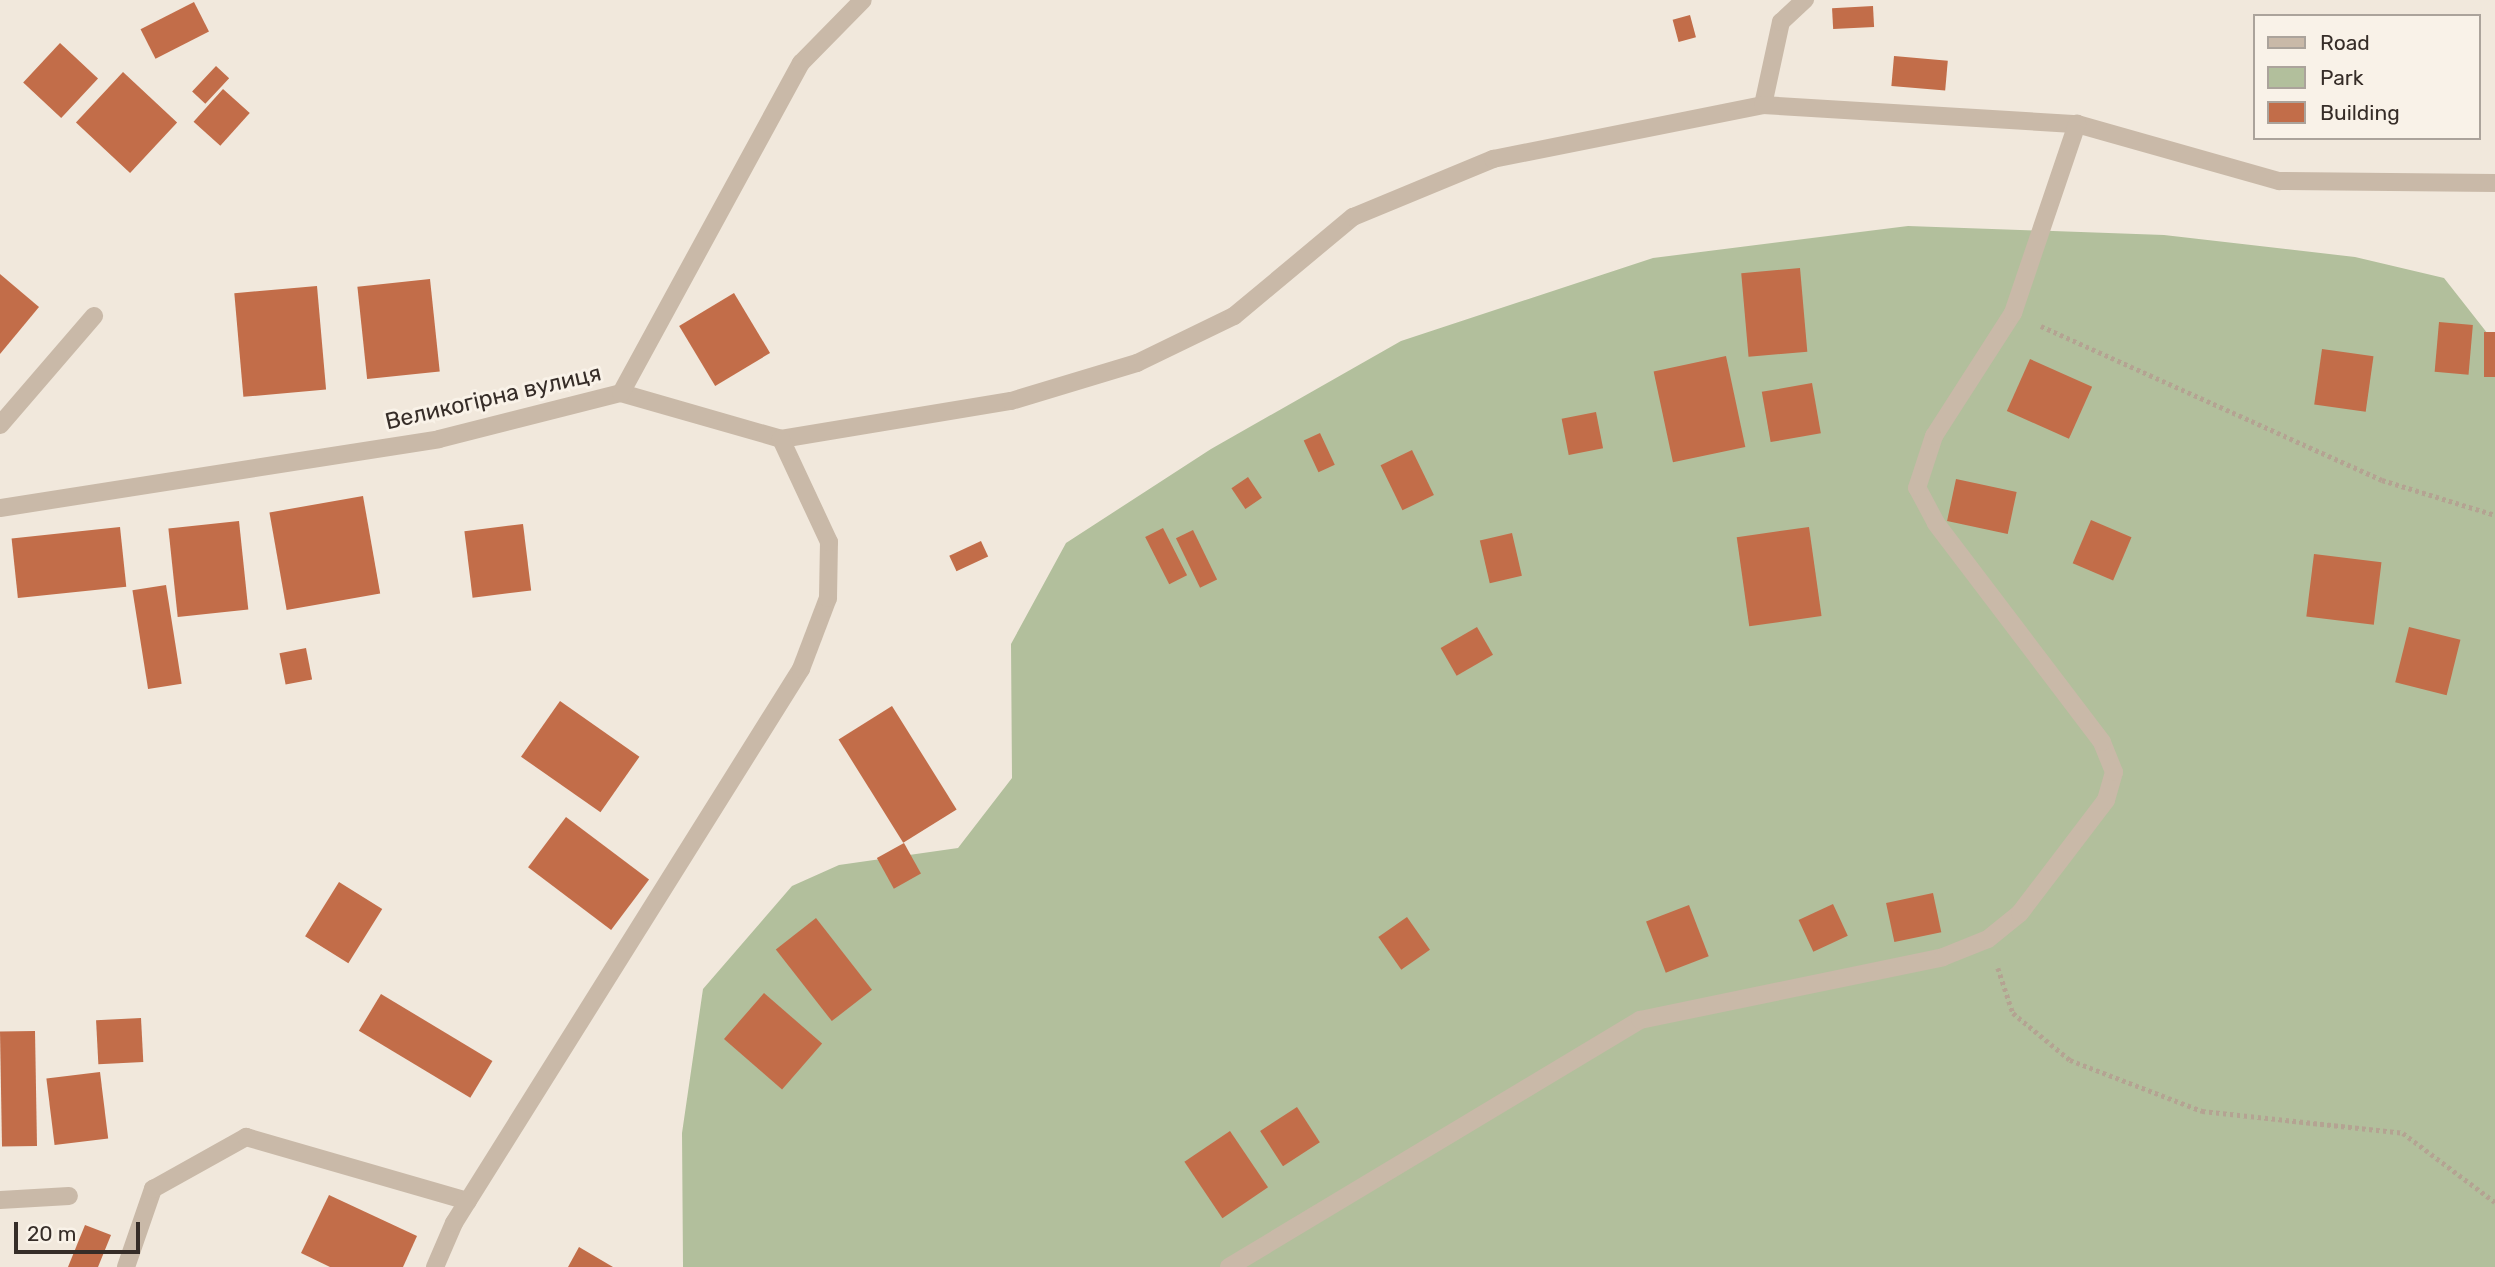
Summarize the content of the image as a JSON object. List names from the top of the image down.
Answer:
{
  "streets": {
    "street": ["Великогірна вулиця"]
  },
  "legend": ["Road", "Park", "Building"],
  "scale_bar": "20 m"
}
